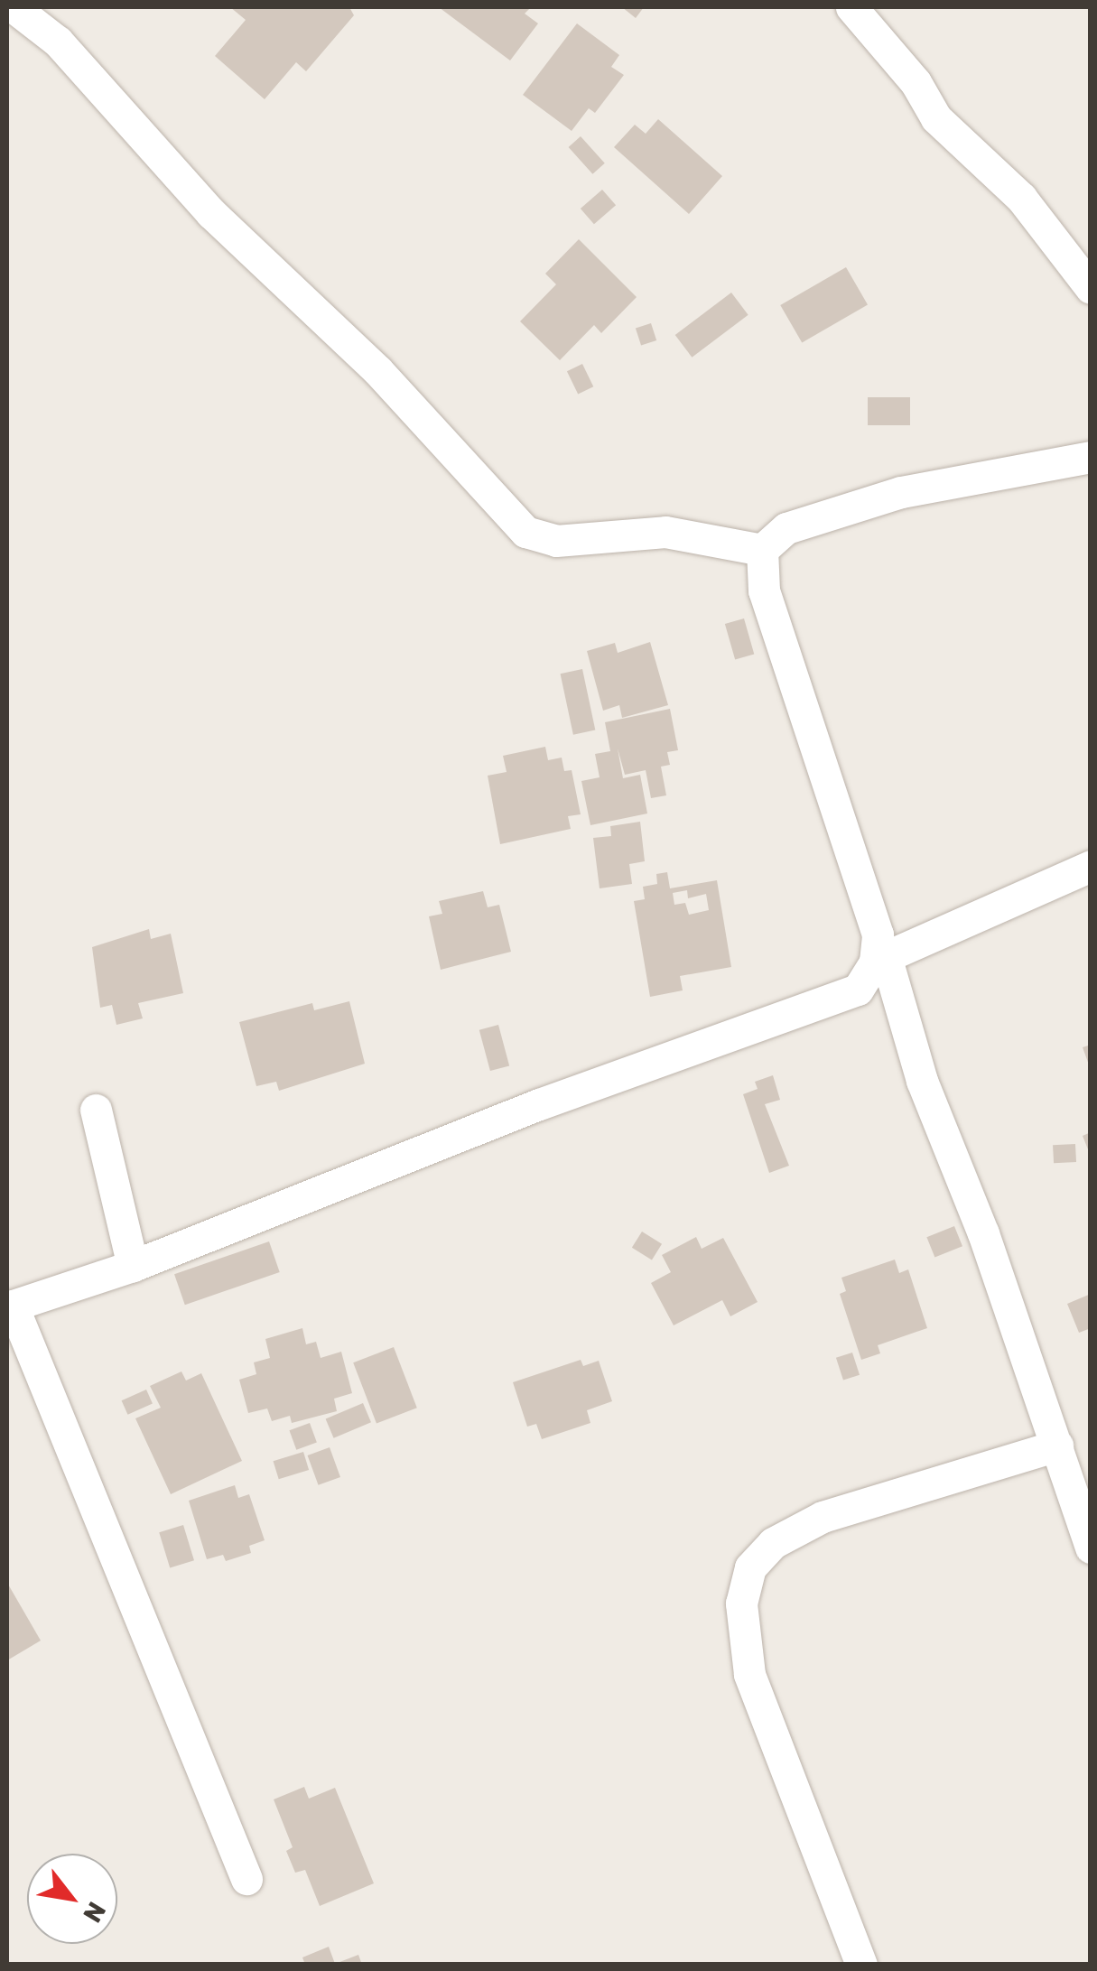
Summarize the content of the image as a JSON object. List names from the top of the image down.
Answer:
{
  "north": "bottom right"
}
